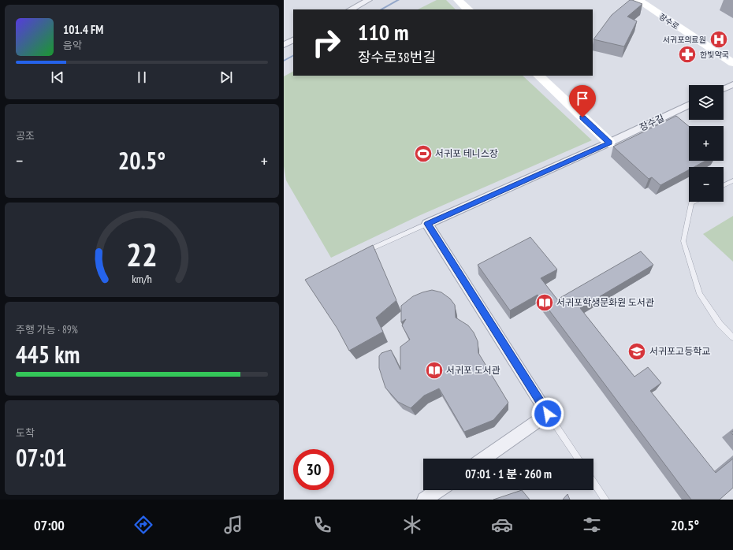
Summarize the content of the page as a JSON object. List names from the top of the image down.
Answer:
{
  "streets": {
    "street": ["장수로", "장수길"]
  },
  "places": {
    "hospital": ["서귀포의료원"],
    "pharmacy": ["한빛약국"],
    "sports": ["서귀포 테니스장"],
    "library": ["서귀포학생문화원 도서관", "서귀포 도서관"],
    "school or university": ["서귀포고등학교"]
  },
  "page": {
    "turn": ["110 m", "장수로38번길"],
    "song": ["101.4 FM", "음악"],
    "map_buttons": ["+", "−"],
    "tile": [
      "공조",
      ["주행 가능 · 89%", "445 km"],
      ["도착", "07:01"]
    ],
    "heat": ["−", "20.5°", "+"],
    "limit": "30",
    "trip": "07:01 · 1 분 · 260 m",
    "tabs": ["07:00", "20.5°"],
    "gauge": ["22", "km/h"]
  }
}
